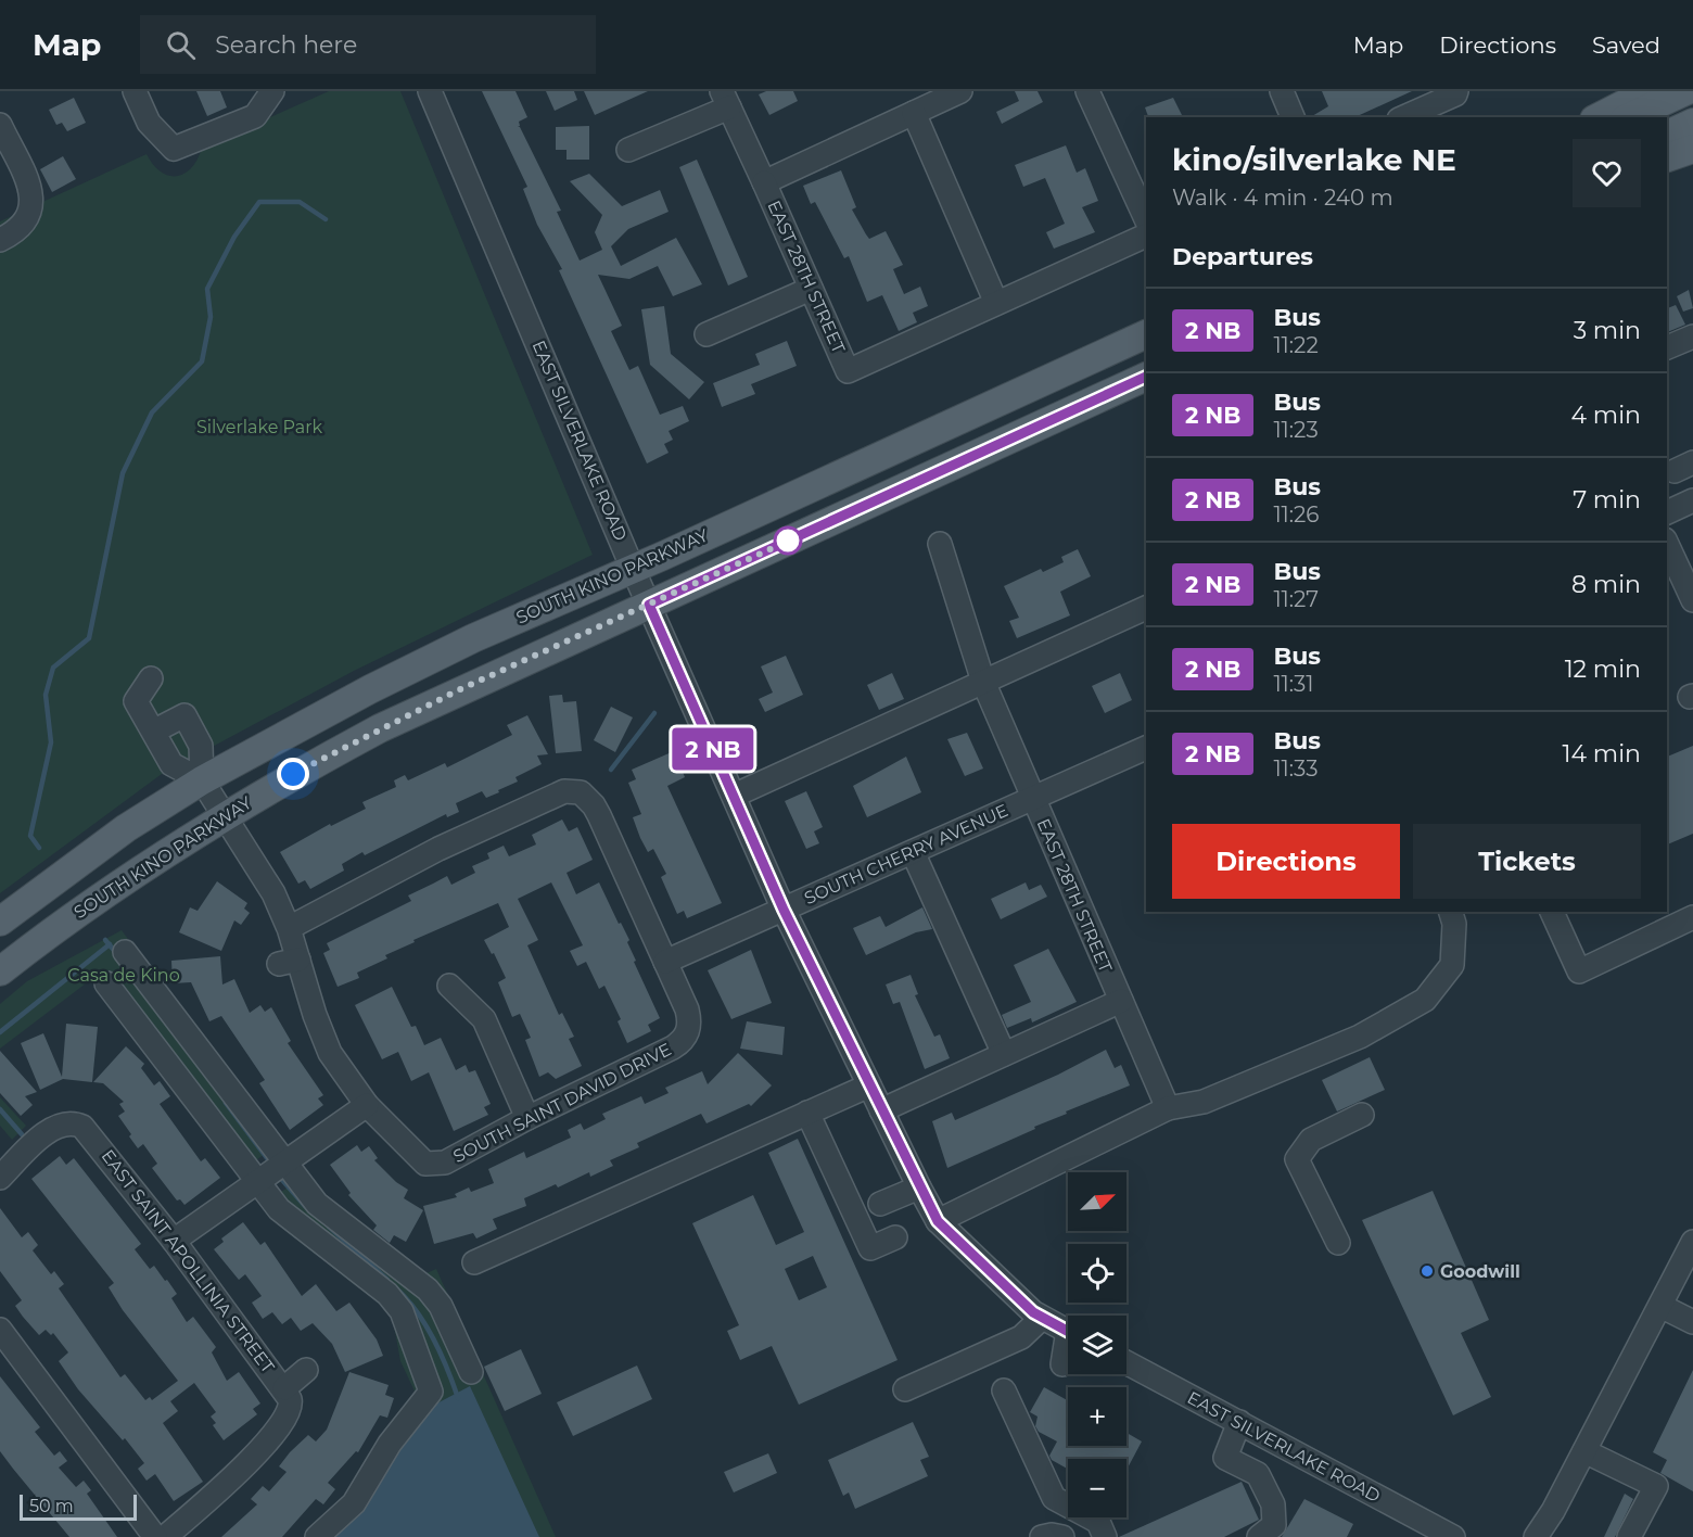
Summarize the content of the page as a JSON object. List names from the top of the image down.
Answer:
{
  "streets": {
    "main road": ["SOUTH KINO PARKWAY"],
    "street": [
      "EAST 28TH STREET",
      "EAST SILVERLAKE ROAD",
      "SOUTH CHERRY AVENUE",
      "SOUTH SAINT DAVID DRIVE",
      "EAST SAINT APOLLINIA STREET"
    ]
  },
  "crossings": [
    ["EAST 28TH STREET", "SOUTH CHERRY AVENUE"],
    ["EAST SILVERLAKE ROAD", "SOUTH KINO PARKWAY"],
    ["EAST SILVERLAKE ROAD", "SOUTH CHERRY AVENUE"],
    ["SOUTH CHERRY AVENUE", "SOUTH SAINT DAVID DRIVE"]
  ],
  "parks": ["Silverlake Park", "Casa de Kino"],
  "places": ["Goodwill"],
  "scale_bar": "50 m",
  "north": "top right",
  "page": {
    "header": "Map",
    "search": "Search here",
    "nav": ["Map", "Directions", "Saved"],
    "on_map": "2 NB",
    "heading": [
      ["kino/silverlake NE", "Walk · 4 min · 240 m"],
      "Departures"
    ],
    "list": [
      {
        "mark": "2 NB",
        "name": "Bus",
        "note": "11:22",
        "value": "3 min"
      },
      {
        "mark": "2 NB",
        "name": "Bus",
        "note": "11:23",
        "value": "4 min"
      },
      {
        "mark": "2 NB",
        "name": "Bus",
        "note": "11:26",
        "value": "7 min"
      },
      {
        "mark": "2 NB",
        "name": "Bus",
        "note": "11:27",
        "value": "8 min"
      },
      {
        "mark": "2 NB",
        "name": "Bus",
        "note": "11:31",
        "value": "12 min"
      },
      {
        "mark": "2 NB",
        "name": "Bus",
        "note": "11:33",
        "value": "14 min"
      }
    ],
    "buttons": ["Directions", "Tickets"],
    "map_buttons": ["+", "−"],
    "scale": "50 m"
  }
}
